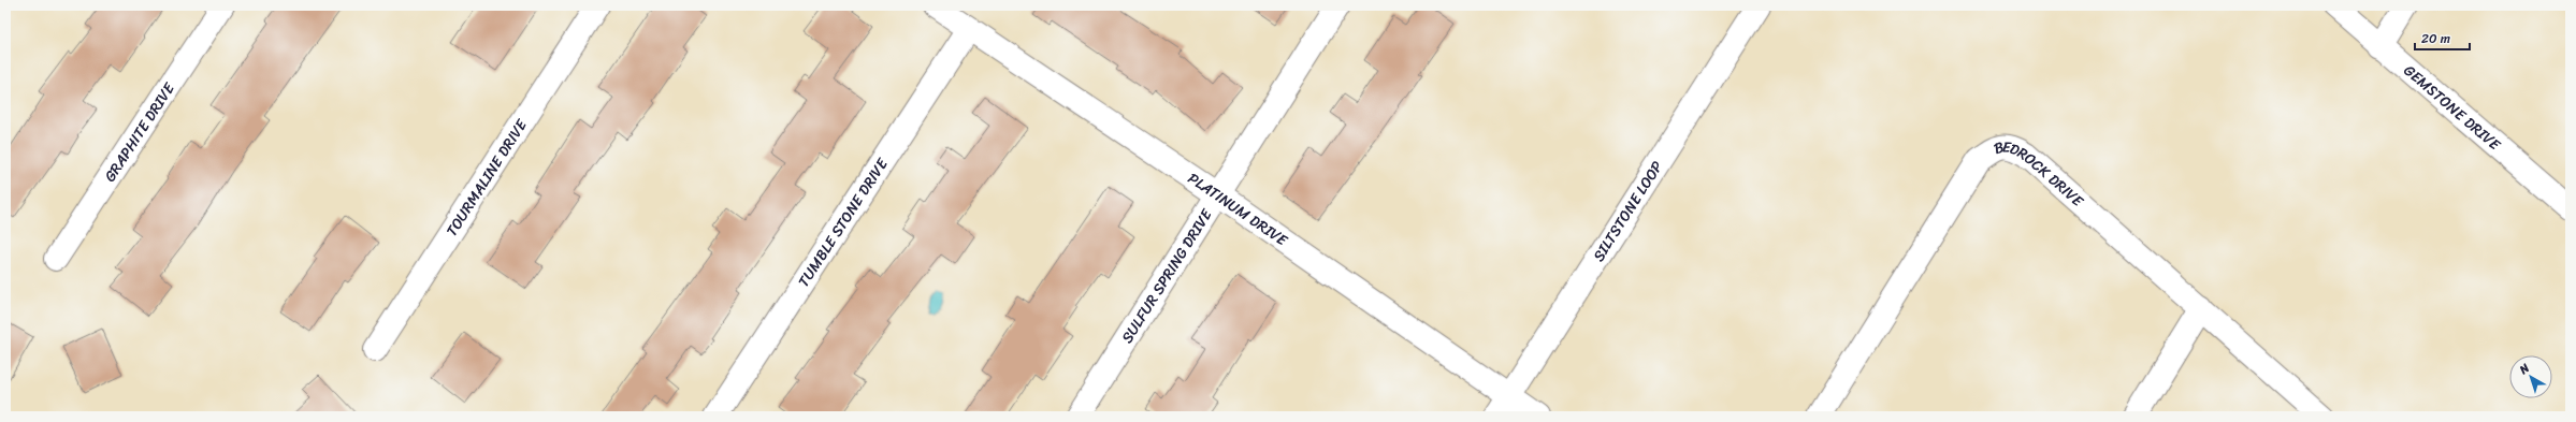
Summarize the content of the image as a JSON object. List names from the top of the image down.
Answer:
{
  "streets": {
    "street": [
      "GEMSTONE DRIVE",
      "GRAPHITE DRIVE",
      "TOURMALINE DRIVE",
      "BEDROCK DRIVE",
      "PLATINUM DRIVE",
      "SILTSTONE LOOP",
      "TUMBLE STONE DRIVE",
      "SULFUR SPRING DRIVE"
    ]
  },
  "crossings": [
    ["PLATINUM DRIVE", "SILTSTONE LOOP"],
    ["PLATINUM DRIVE", "TUMBLE STONE DRIVE"],
    ["PLATINUM DRIVE", "SULFUR SPRING DRIVE"]
  ],
  "scale_bar": "20 m",
  "north": "top left"
}
